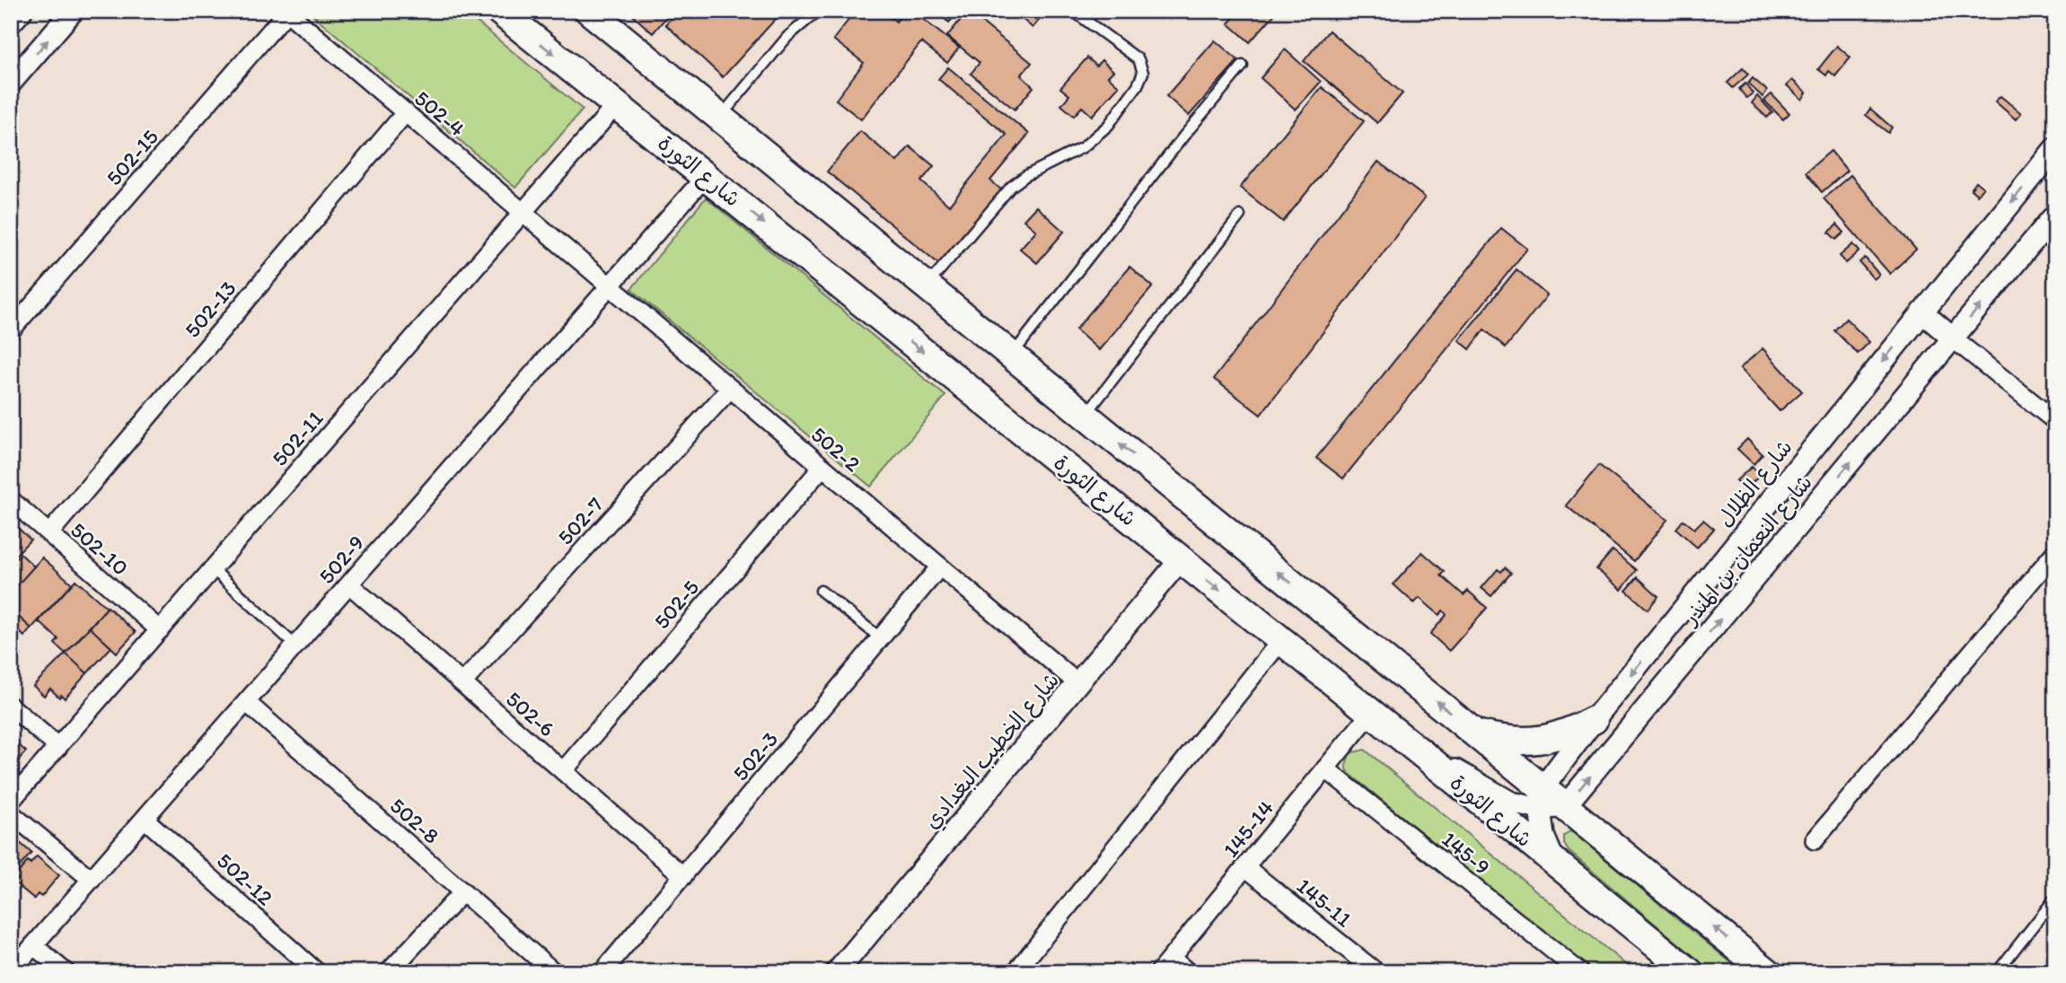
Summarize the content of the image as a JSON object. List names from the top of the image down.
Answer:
{
  "streets": {
    "main road": ["شارع الثورة"],
    "street": [
      "502-4",
      "502-15",
      "502-13",
      "502-11",
      "502-2",
      "شارع الظلال",
      "502-7",
      "502-10",
      "شارع النعمان بن المنذر",
      "502-9",
      "502-5",
      "502-6",
      "شارع الخطيب البغدادي",
      "502-3",
      "502-8",
      "145-14",
      "145-9",
      "502-12",
      "145-11"
    ]
  },
  "crossings": [
    ["502-4", "502-15"],
    ["502-4", "502-13"],
    ["502-4", "502-11"],
    ["502-4", "502-2"],
    ["شارع الثورة", "502-11"],
    ["شارع الثورة", "502-9"],
    ["شارع الثورة", "شارع الخطيب البغدادي"],
    ["شارع الثورة", "145-14"],
    ["502-13", "502-10"],
    ["502-11", "502-10"],
    ["502-2", "502-7"],
    ["502-2", "502-9"],
    ["502-2", "502-5"],
    ["502-2", "شارع الخطيب البغدادي"],
    ["502-2", "502-3"],
    ["شارع الظلال", "شارع النعمان بن المنذر"],
    ["502-7", "502-6"],
    ["502-9", "502-6"],
    ["502-9", "502-8"],
    ["502-9", "502-12"],
    ["502-5", "502-6"],
    ["502-6", "502-3"],
    ["145-14", "145-9"],
    ["145-14", "145-11"]
  ],
  "one_way": ["شارع الظلال", "شارع النعمان بن المنذر"]
}
